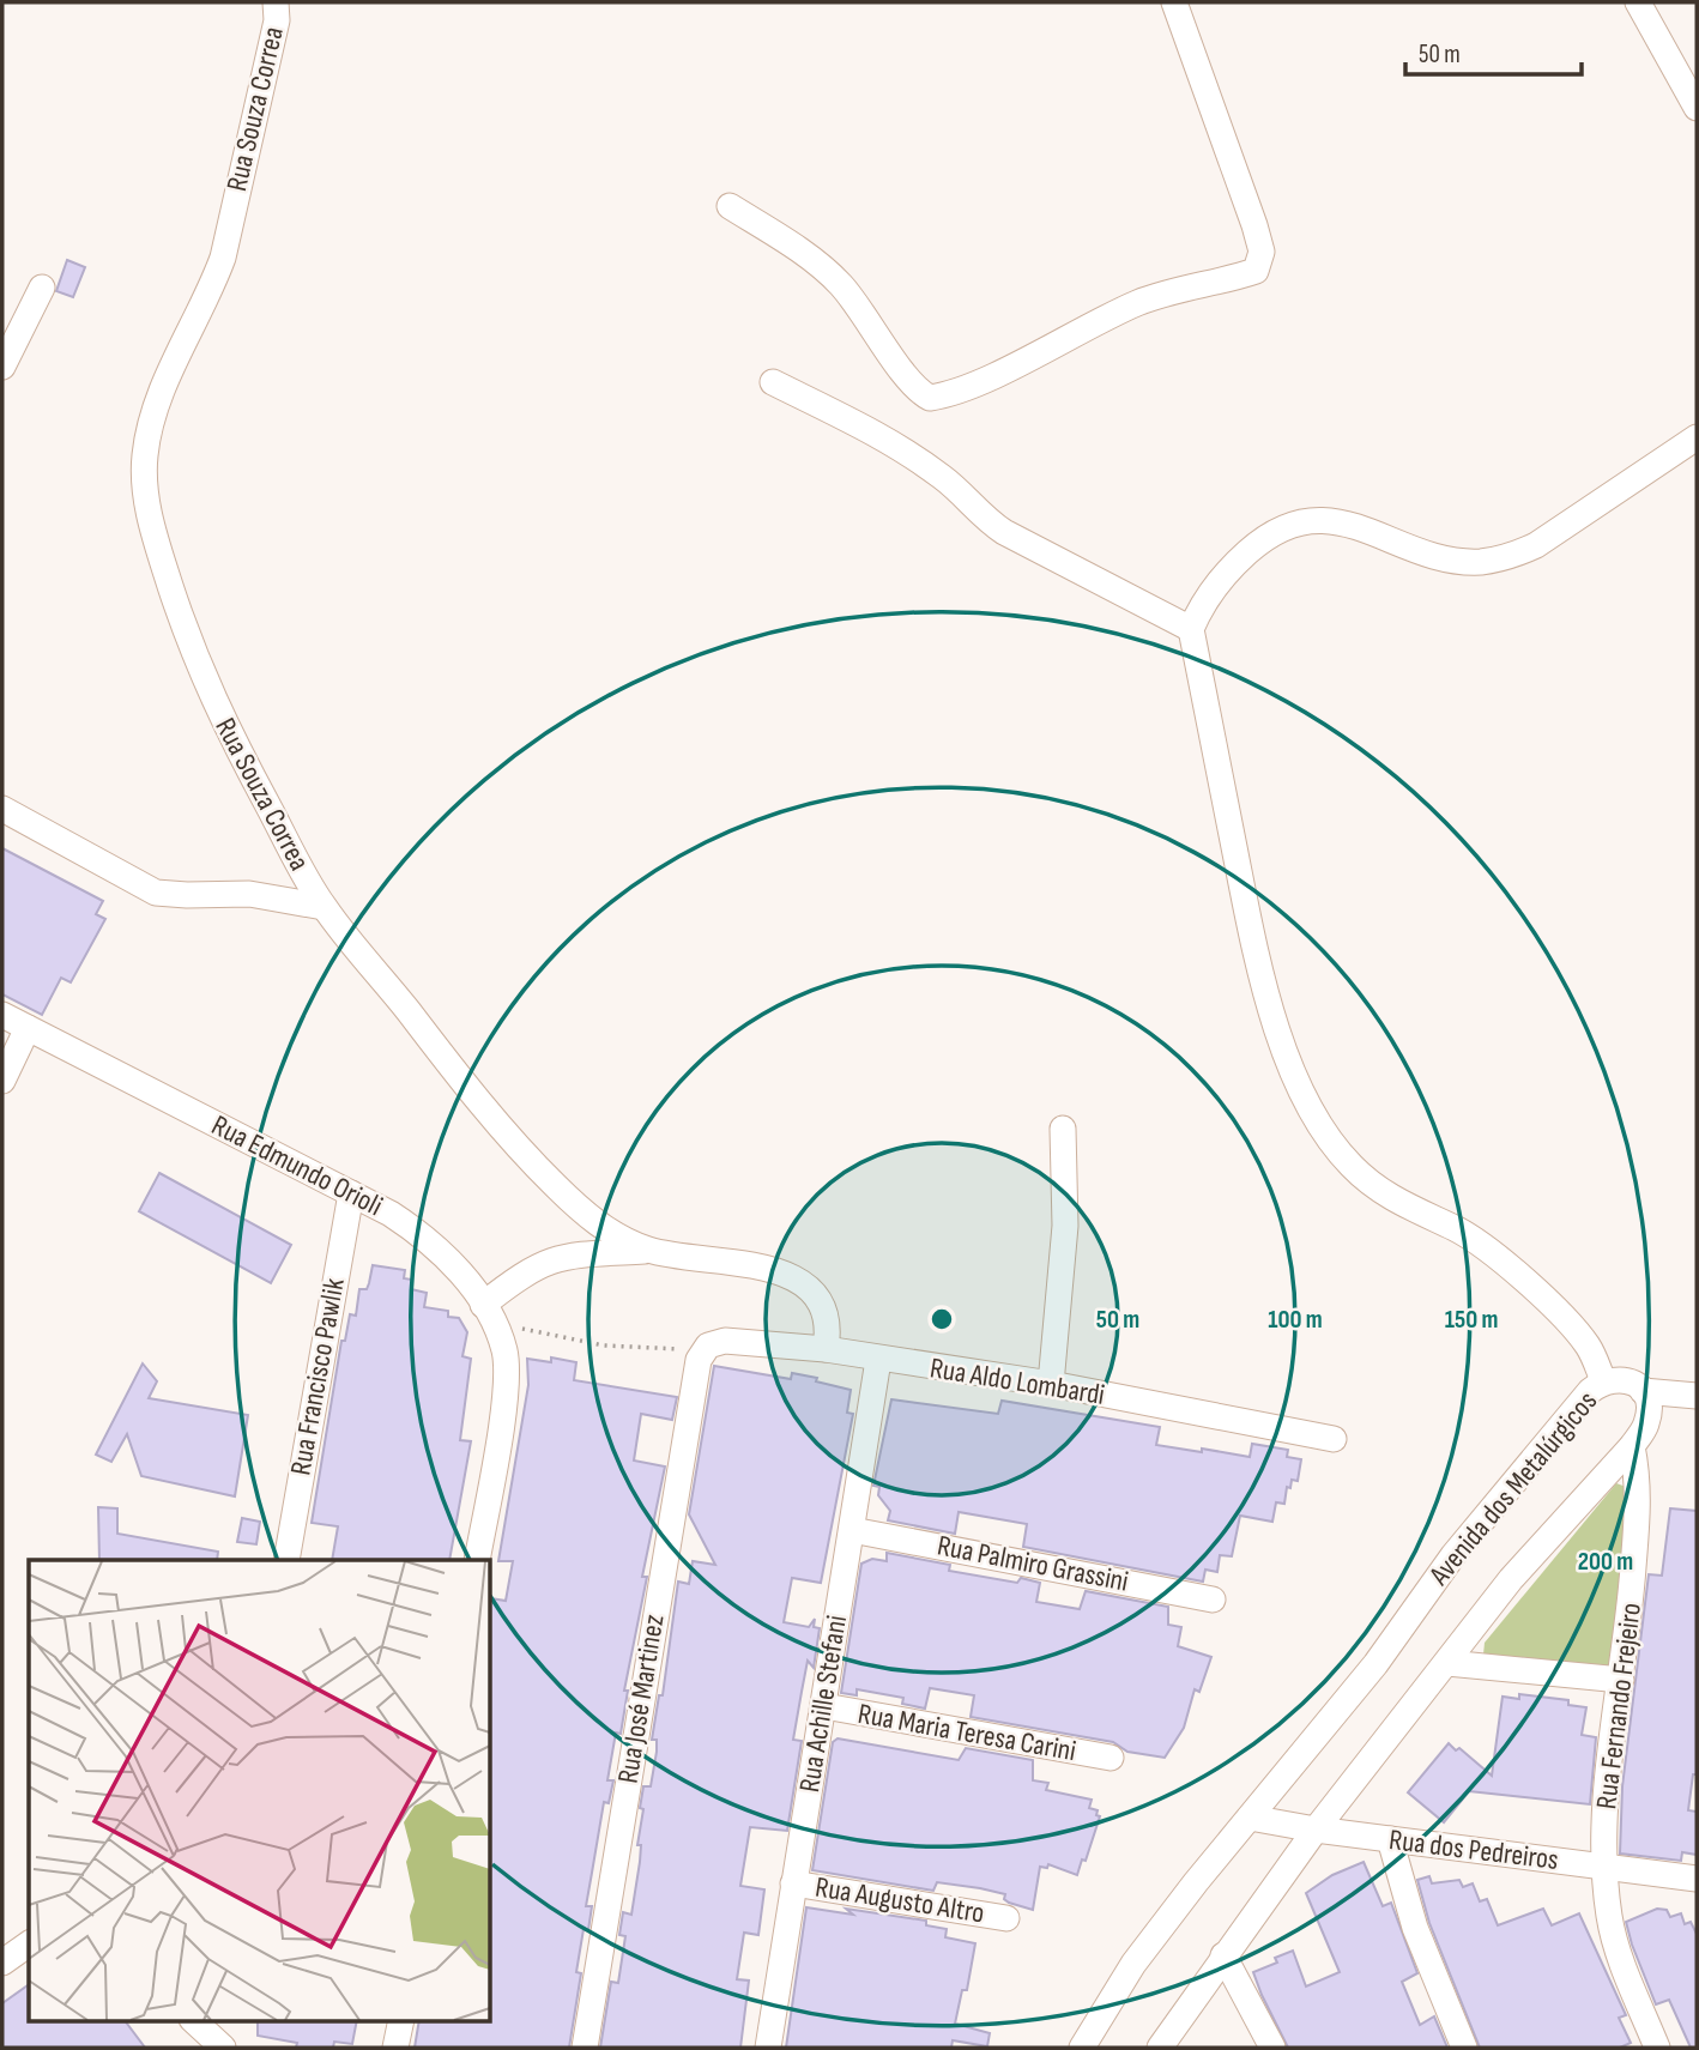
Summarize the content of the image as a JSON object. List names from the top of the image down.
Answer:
{
  "streets": {
    "street": [
      "Rua Souza Correa",
      "Rua Edmundo Orioli",
      "Rua Francisco Pawlik",
      "Rua Aldo Lombardi",
      "Avenida dos Metalúrgicos",
      "Rua Palmiro Grassini",
      "Rua José Martinez",
      "Rua Achille Stefani",
      "Rua Fernando Frejeiro",
      "Rua Maria Teresa Carini",
      "Rua dos Pedreiros",
      "Rua Augusto Altro"
    ]
  },
  "crossings": [
    ["Rua Souza Correa", "Rua Aldo Lombardi"],
    ["Rua Edmundo Orioli", "Rua Francisco Pawlik"],
    ["Rua Aldo Lombardi", "Rua José Martinez"],
    ["Rua Aldo Lombardi", "Rua Achille Stefani"],
    ["Avenida dos Metalúrgicos", "Rua Fernando Frejeiro"],
    ["Avenida dos Metalúrgicos", "Rua dos Pedreiros"],
    ["Rua Palmiro Grassini", "Rua Achille Stefani"],
    ["Rua Achille Stefani", "Rua Maria Teresa Carini"],
    ["Rua Achille Stefani", "Rua Augusto Altro"],
    ["Rua Fernando Frejeiro", "Rua dos Pedreiros"]
  ],
  "scale_bar": "50 m",
  "rings": [
    "50 m",
    "100 m",
    "150 m",
    "200 m"
  ]
}
